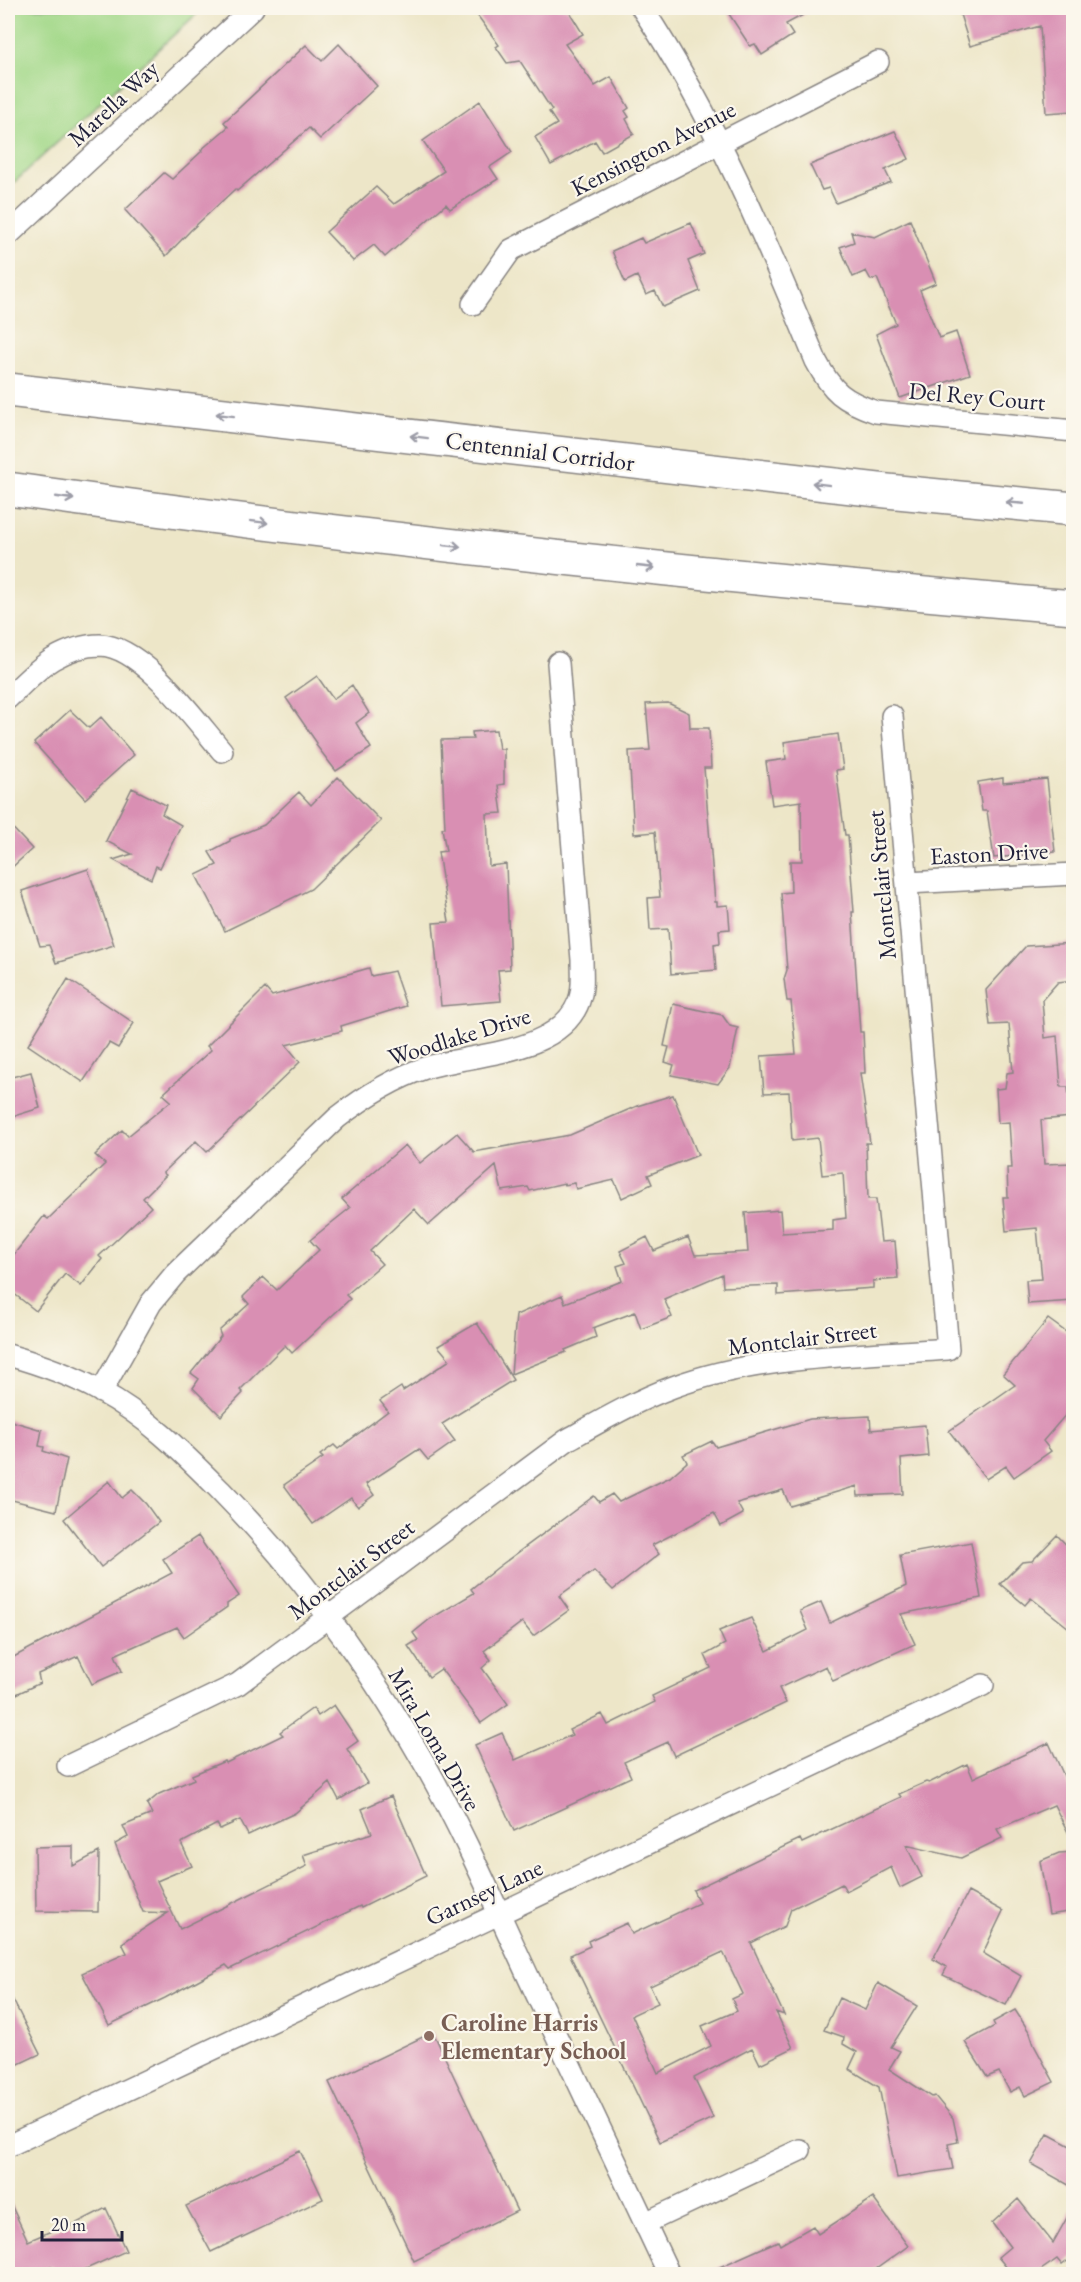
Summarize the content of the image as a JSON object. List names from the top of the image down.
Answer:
{
  "streets": {
    "highway": ["Centennial Corridor"],
    "street": [
      "Marella Way",
      "Kensington Avenue",
      "Del Rey Court",
      "Easton Drive",
      "Montclair Street",
      "Woodlake Drive",
      "Mira Loma Drive",
      "Garnsey Lane"
    ]
  },
  "crossings": [
    ["Kensington Avenue", "Del Rey Court"],
    ["Easton Drive", "Montclair Street"],
    ["Montclair Street", "Mira Loma Drive"],
    ["Woodlake Drive", "Mira Loma Drive"],
    ["Mira Loma Drive", "Garnsey Lane"]
  ],
  "places": ["Caroline Harris Elementary School"],
  "scale_bar": "20 m"
}
